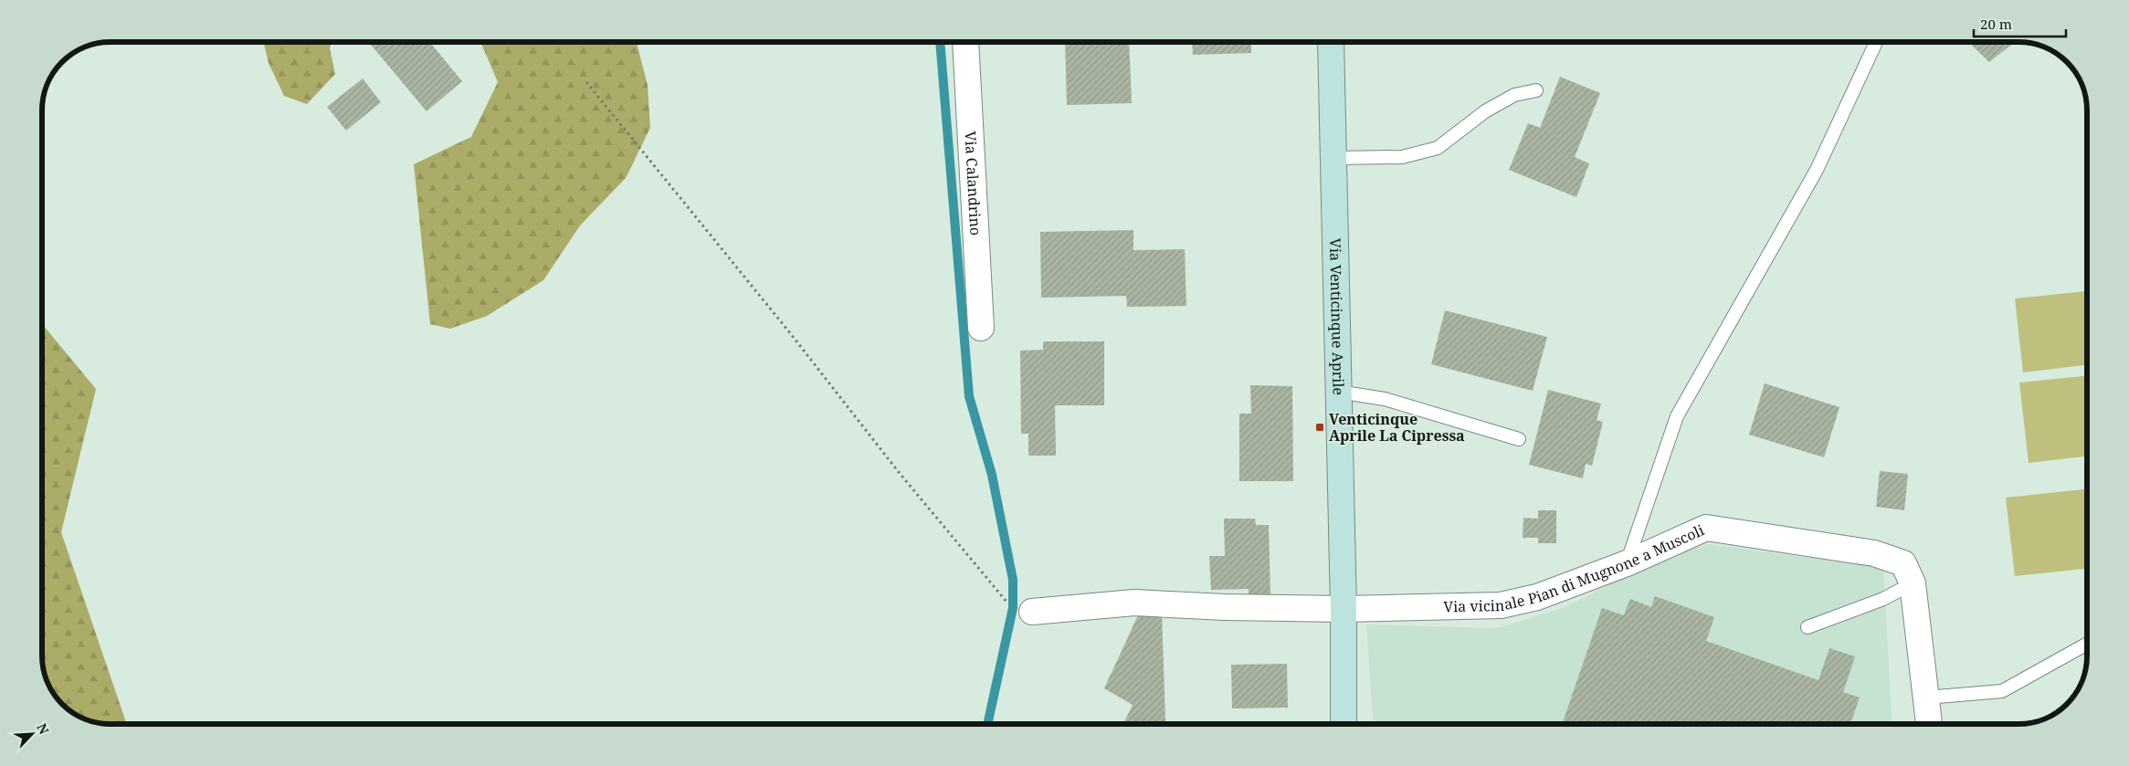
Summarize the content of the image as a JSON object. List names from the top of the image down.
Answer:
{
  "streets": {
    "street": ["Via Calandrino", "Via Venticinque Aprile", "Via vicinale Pian di Mugnone a Muscoli"]
  },
  "crossings": [
    ["Via Venticinque Aprile", "Via vicinale Pian di Mugnone a Muscoli"]
  ],
  "places": {
    "transit": ["Venticinque Aprile La Cipressa"]
  },
  "scale_bar": "20 m",
  "north": "top right"
}
